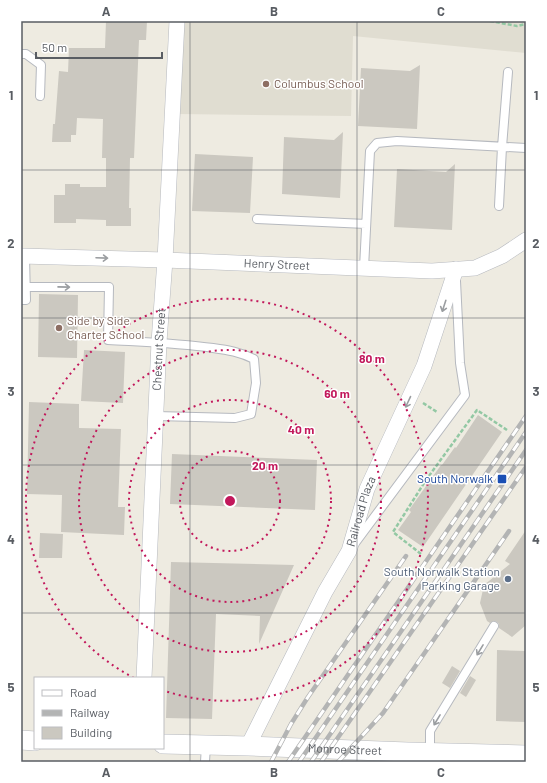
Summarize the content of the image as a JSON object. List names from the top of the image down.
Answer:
{
  "streets": {
    "street": [
      "Henry Street",
      "Chestnut Street",
      "Railroad Plaza",
      "Monroe Street"
    ]
  },
  "crossings": [
    ["Henry Street", "Chestnut Street"],
    ["Henry Street", "Railroad Plaza"],
    ["Railroad Plaza", "Monroe Street"]
  ],
  "one_way": ["Railroad Plaza"],
  "places": {
    "other": ["Columbus School", "Side by Side Charter School", "South Norwalk Station Parking Garage"],
    "transit": ["South Norwalk"]
  },
  "legend": ["Road", "Railway", "Building"],
  "scale_bar": "50 m",
  "grid": {
    "columns": ["A", "B", "C"],
    "rows": [
      "1",
      "2",
      "3",
      "4",
      "5"
    ]
  },
  "rings": [
    "80 m",
    "60 m",
    "40 m",
    "20 m"
  ]
}
